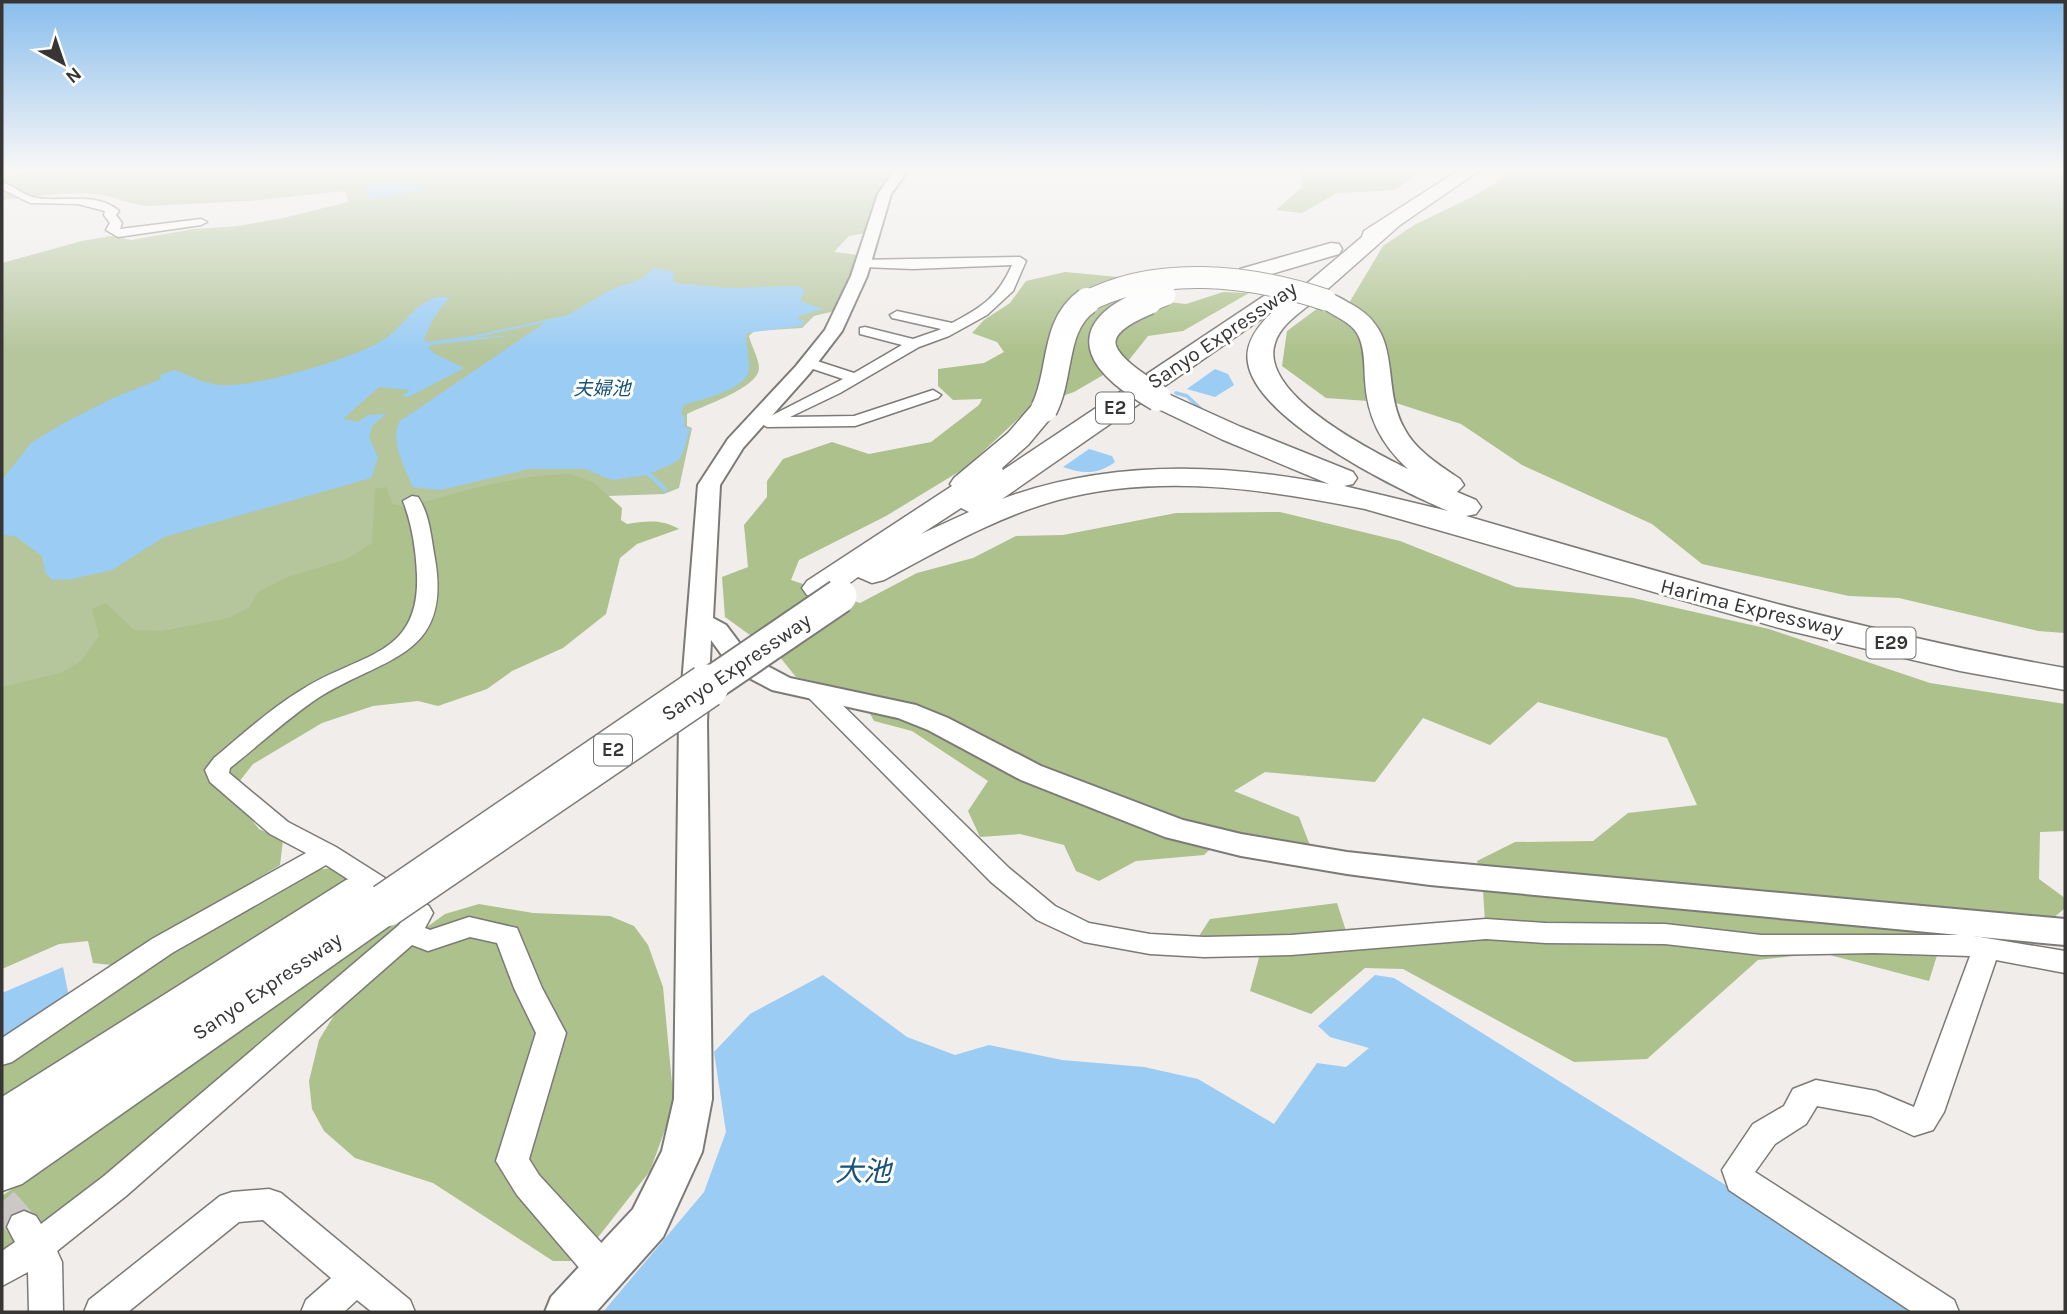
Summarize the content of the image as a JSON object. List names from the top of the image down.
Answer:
{
  "streets": {
    "highway": [
      "Sanyo Expressway",
      "E2",
      "Harima Expressway",
      "E29"
    ]
  },
  "water": ["夫婦池", "大池"],
  "north": "bottom right"
}
